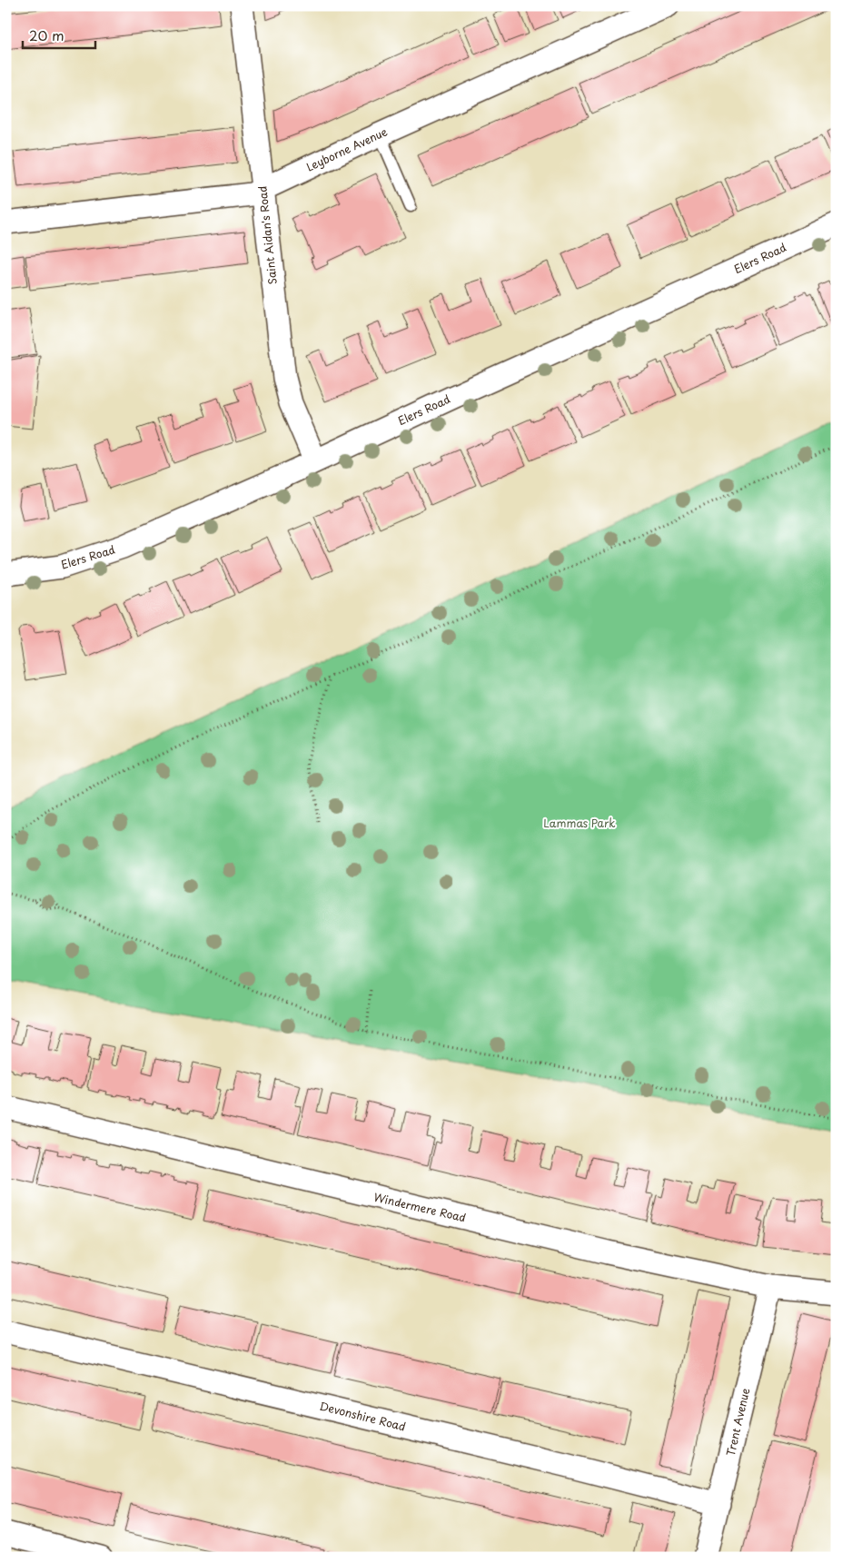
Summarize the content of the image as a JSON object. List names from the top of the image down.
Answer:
{
  "streets": {
    "street": [
      "Leyborne Avenue",
      "Saint Aidan's Road",
      "Elers Road",
      "Windermere Road",
      "Devonshire Road",
      "Trent Avenue"
    ]
  },
  "crossings": [
    ["Leyborne Avenue", "Saint Aidan's Road"],
    ["Saint Aidan's Road", "Elers Road"],
    ["Windermere Road", "Trent Avenue"],
    ["Devonshire Road", "Trent Avenue"]
  ],
  "parks": ["Lammas Park"],
  "scale_bar": "20 m"
}
